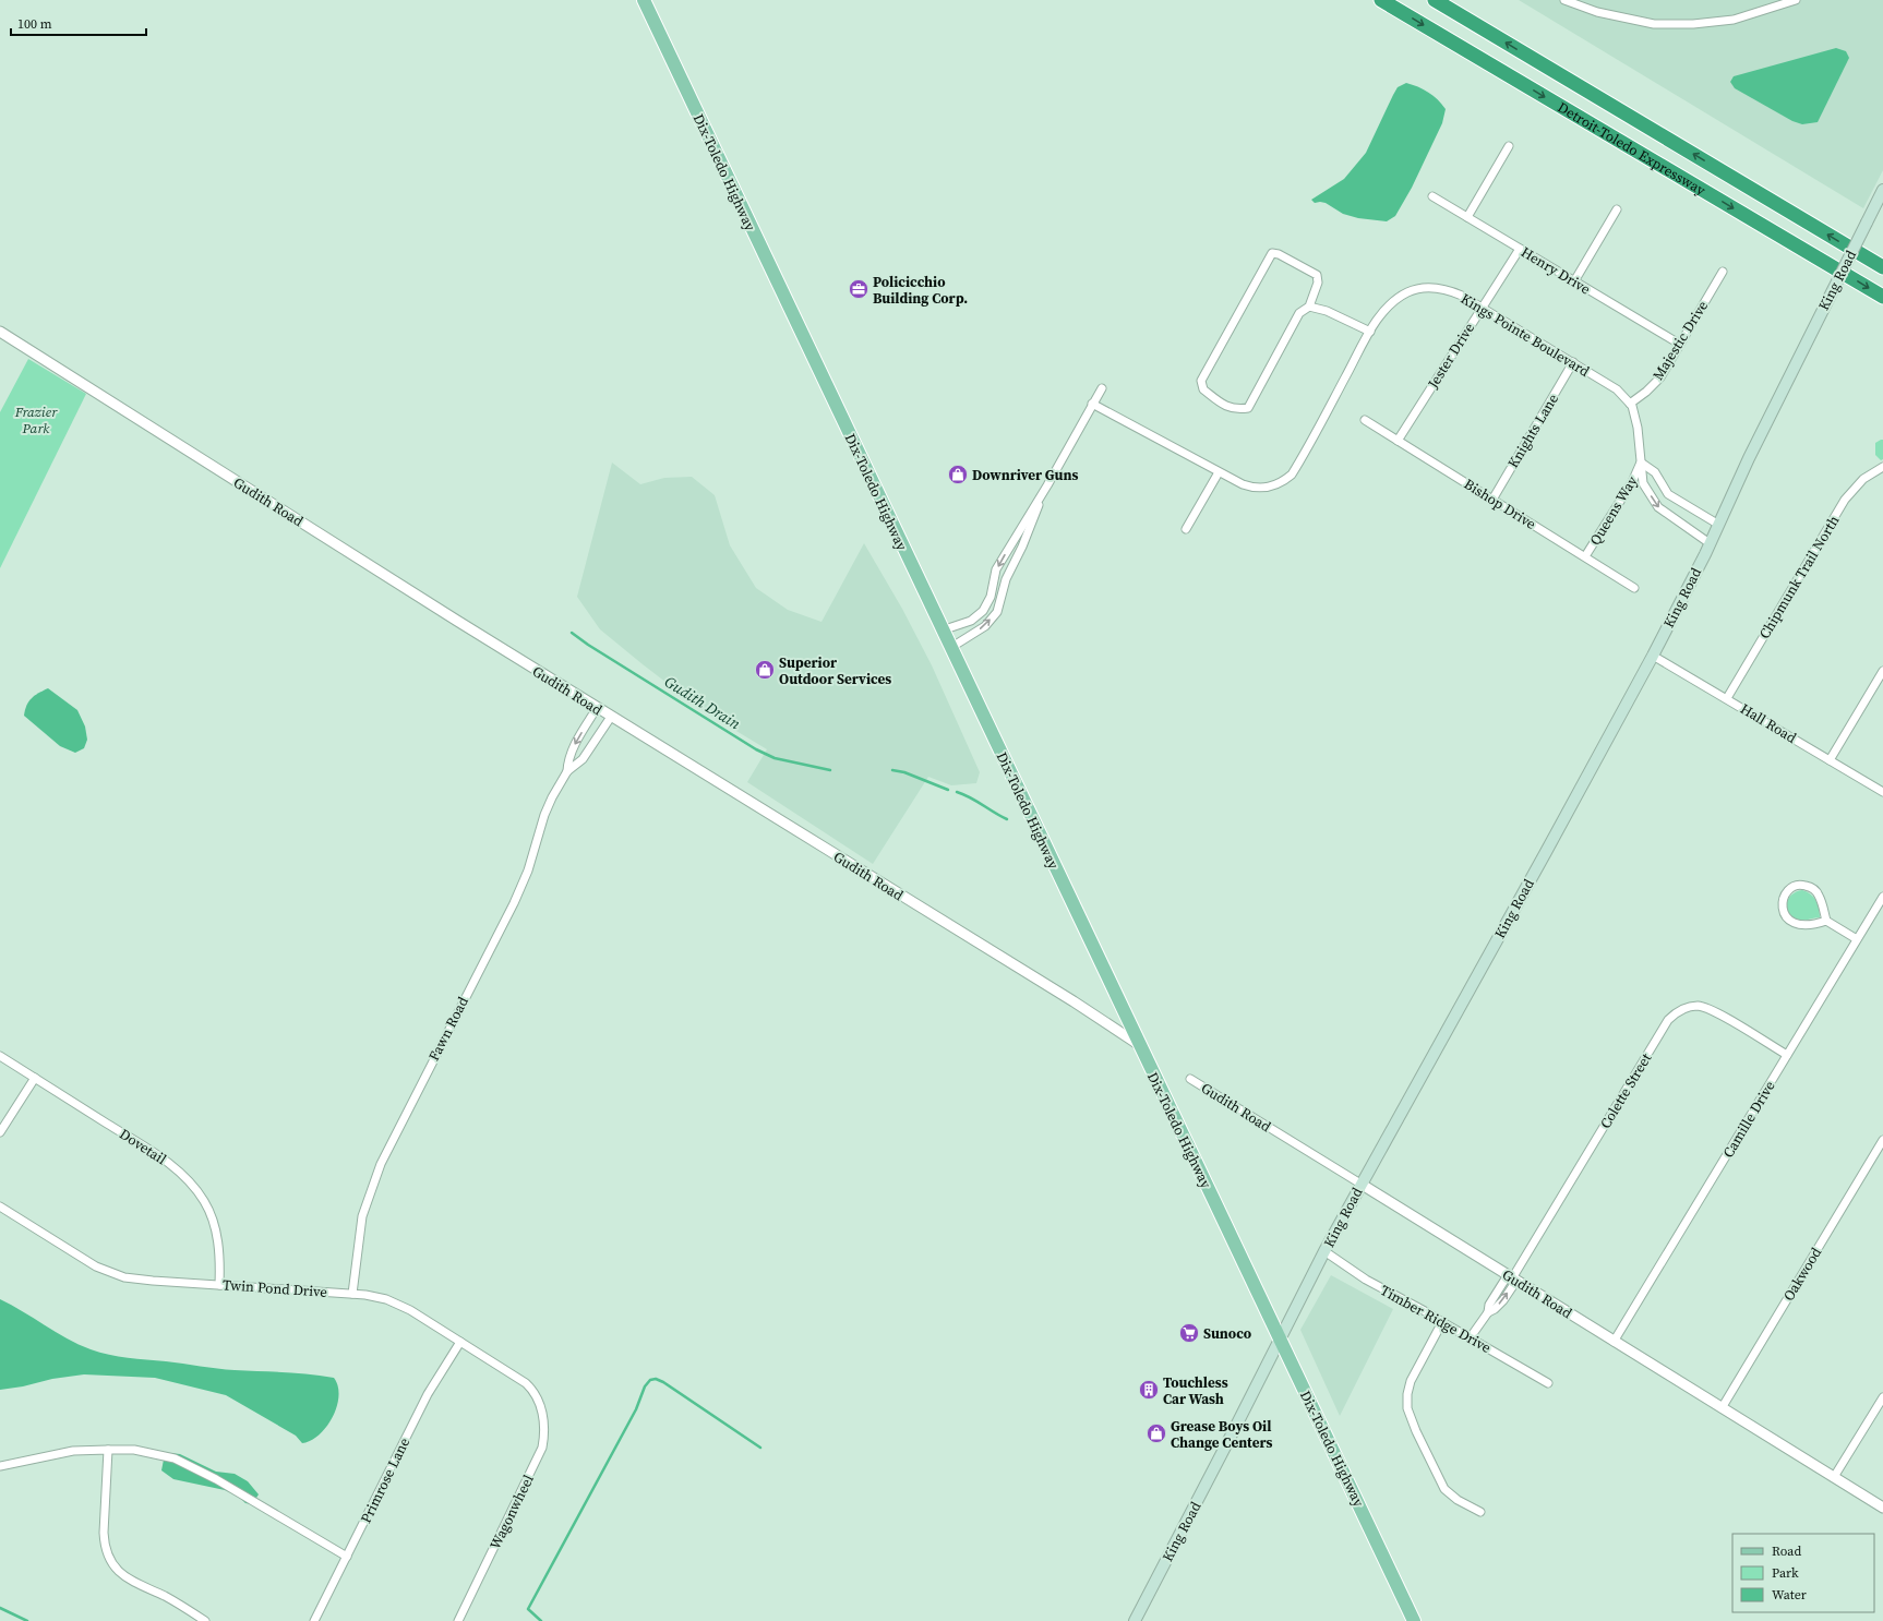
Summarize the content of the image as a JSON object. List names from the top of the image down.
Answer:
{
  "streets": {
    "highway": ["Detroit-Toledo Expressway"],
    "main road": ["Dix-Toledo Highway", "King Road"],
    "street": [
      "Henry Drive",
      "Kings Pointe Boulevard",
      "Majestic Drive",
      "Jester Drive",
      "Knights Lane",
      "Gudith Road",
      "Bishop Drive",
      "Queens Way",
      "Chipmunk Trail North",
      "Hall Road",
      "Fawn Road",
      "Colette Street",
      "Camille Drive",
      "Dovetail",
      "Oakwood",
      "Twin Pond Drive",
      "Timber Ridge Drive",
      "Primrose Lane",
      "Wagonwheel"
    ]
  },
  "crossings": [
    ["Dix-Toledo Highway", "King Road"],
    ["Dix-Toledo Highway", "Gudith Road"],
    ["Henry Drive", "Majestic Drive"],
    ["Henry Drive", "Jester Drive"],
    ["King Road", "Kings Pointe Boulevard"],
    ["King Road", "Gudith Road"],
    ["King Road", "Hall Road"],
    ["King Road", "Timber Ridge Drive"],
    ["Kings Pointe Boulevard", "Majestic Drive"],
    ["Kings Pointe Boulevard", "Jester Drive"],
    ["Kings Pointe Boulevard", "Knights Lane"],
    ["Kings Pointe Boulevard", "Queens Way"],
    ["Jester Drive", "Bishop Drive"],
    ["Knights Lane", "Bishop Drive"],
    ["Gudith Road", "Fawn Road"],
    ["Gudith Road", "Colette Street"],
    ["Gudith Road", "Camille Drive"],
    ["Gudith Road", "Oakwood"],
    ["Bishop Drive", "Queens Way"],
    ["Chipmunk Trail North", "Hall Road"],
    ["Fawn Road", "Twin Pond Drive"],
    ["Colette Street", "Camille Drive"],
    ["Colette Street", "Timber Ridge Drive"],
    ["Dovetail", "Twin Pond Drive"],
    ["Twin Pond Drive", "Primrose Lane"],
    ["Twin Pond Drive", "Wagonwheel"]
  ],
  "water": ["Gudith Drain"],
  "parks": ["Frazier Park"],
  "places": {
    "office": ["Policicchio Building Corp."],
    "shop": ["Downriver Guns", "Superior Outdoor Services", "Grease Boys Oil Change Centers"],
    "supermarket": ["Sunoco"],
    "building": ["Touchless Car Wash"]
  },
  "legend": ["Road", "Park", "Water"],
  "scale_bar": "100 m"
}
